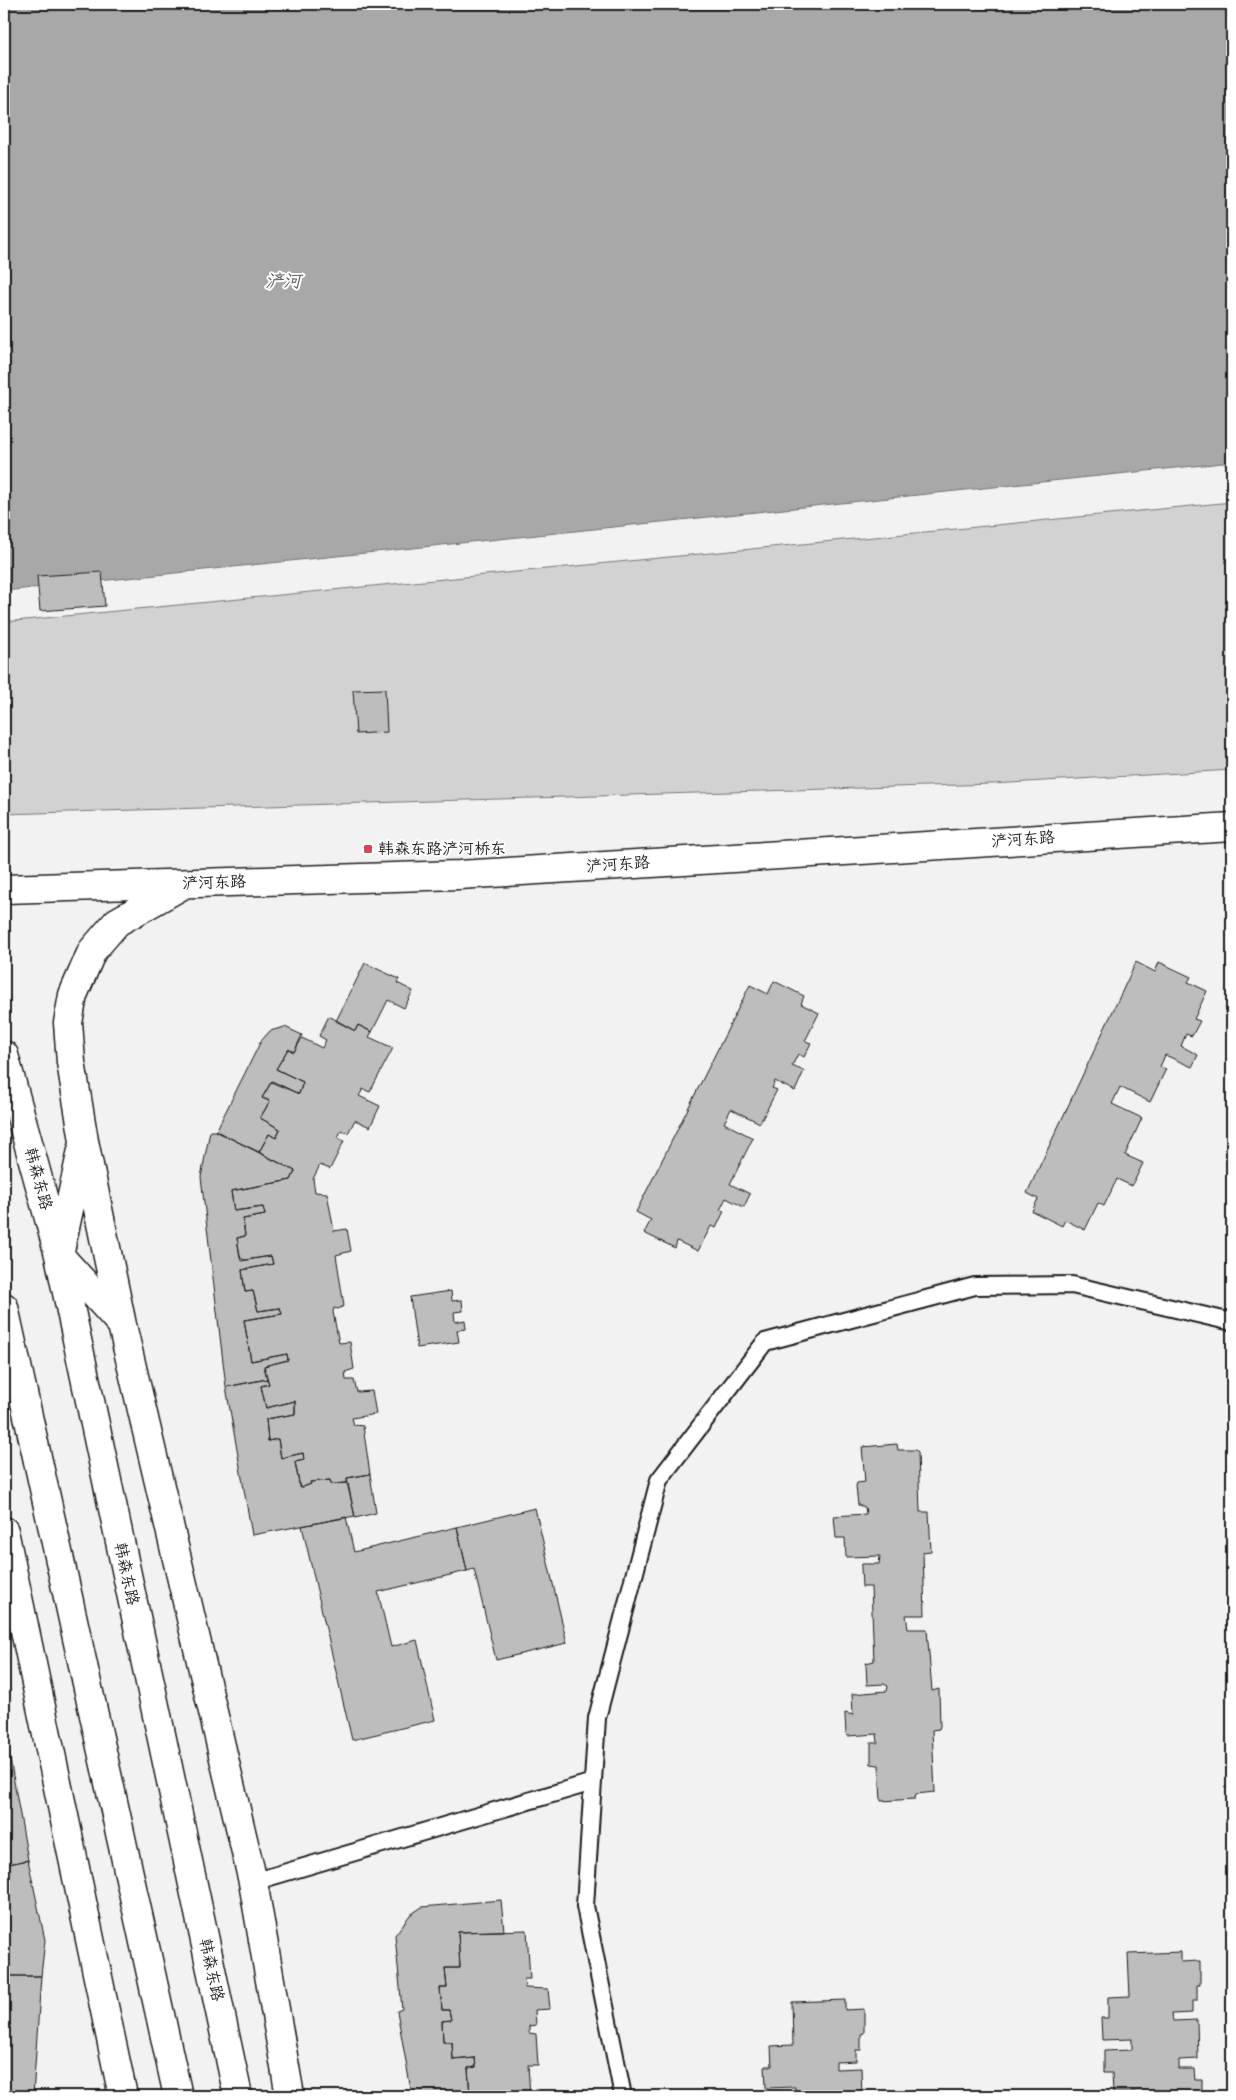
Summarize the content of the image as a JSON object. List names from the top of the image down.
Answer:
{
  "streets": {
    "main road": ["浐河东路", "韩森东路"]
  },
  "water": ["浐河"],
  "places": {
    "transit": ["韩森东路浐河桥东"]
  }
}
